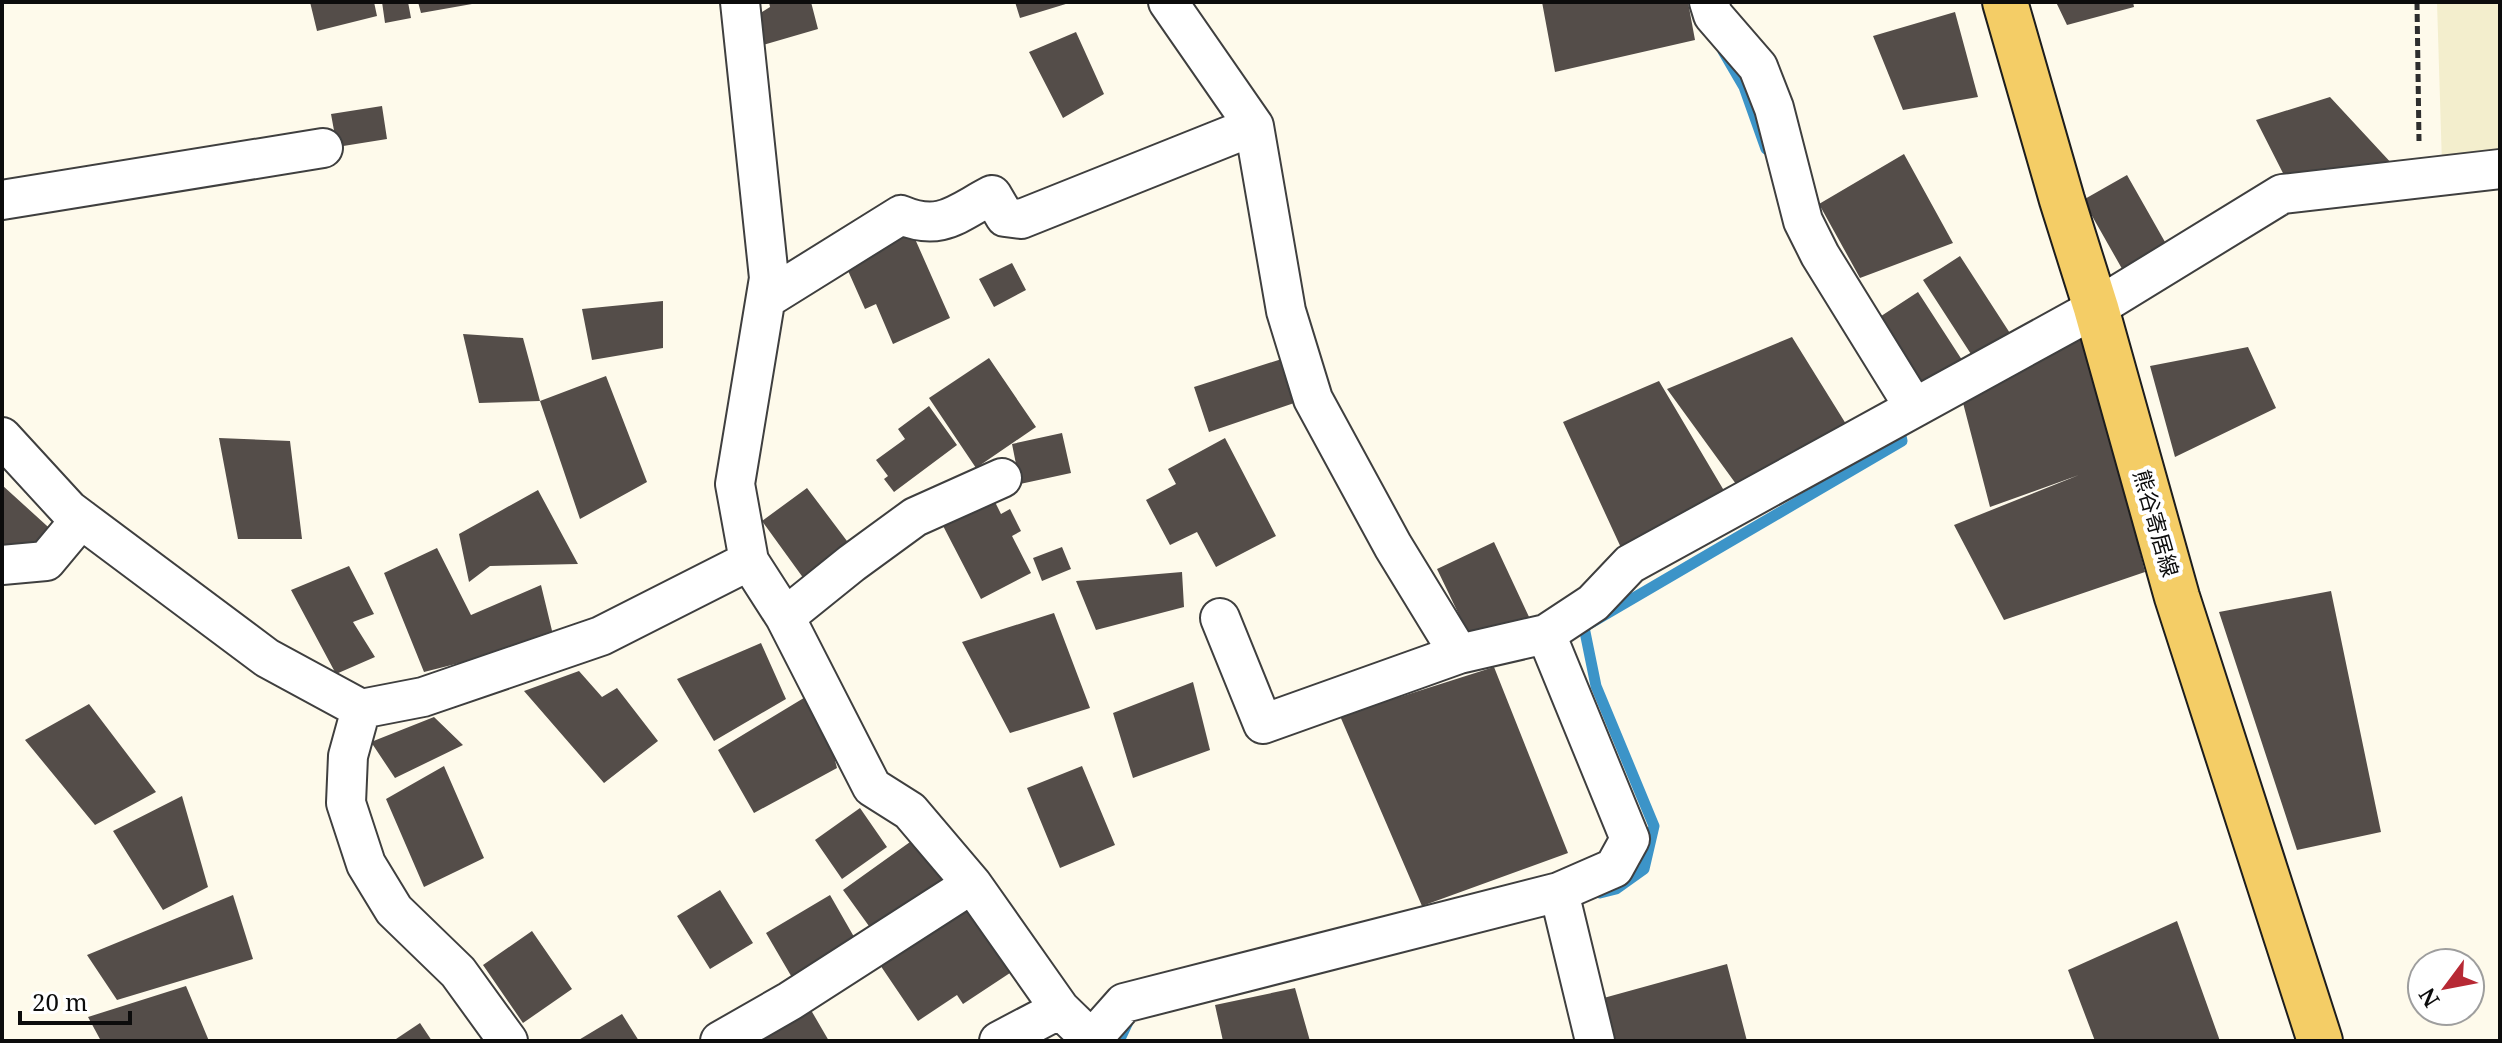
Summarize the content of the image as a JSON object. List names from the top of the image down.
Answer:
{
  "streets": {
    "main road": ["熊谷寄居線"]
  },
  "scale_bar": "20 m",
  "north": "bottom left"
}
